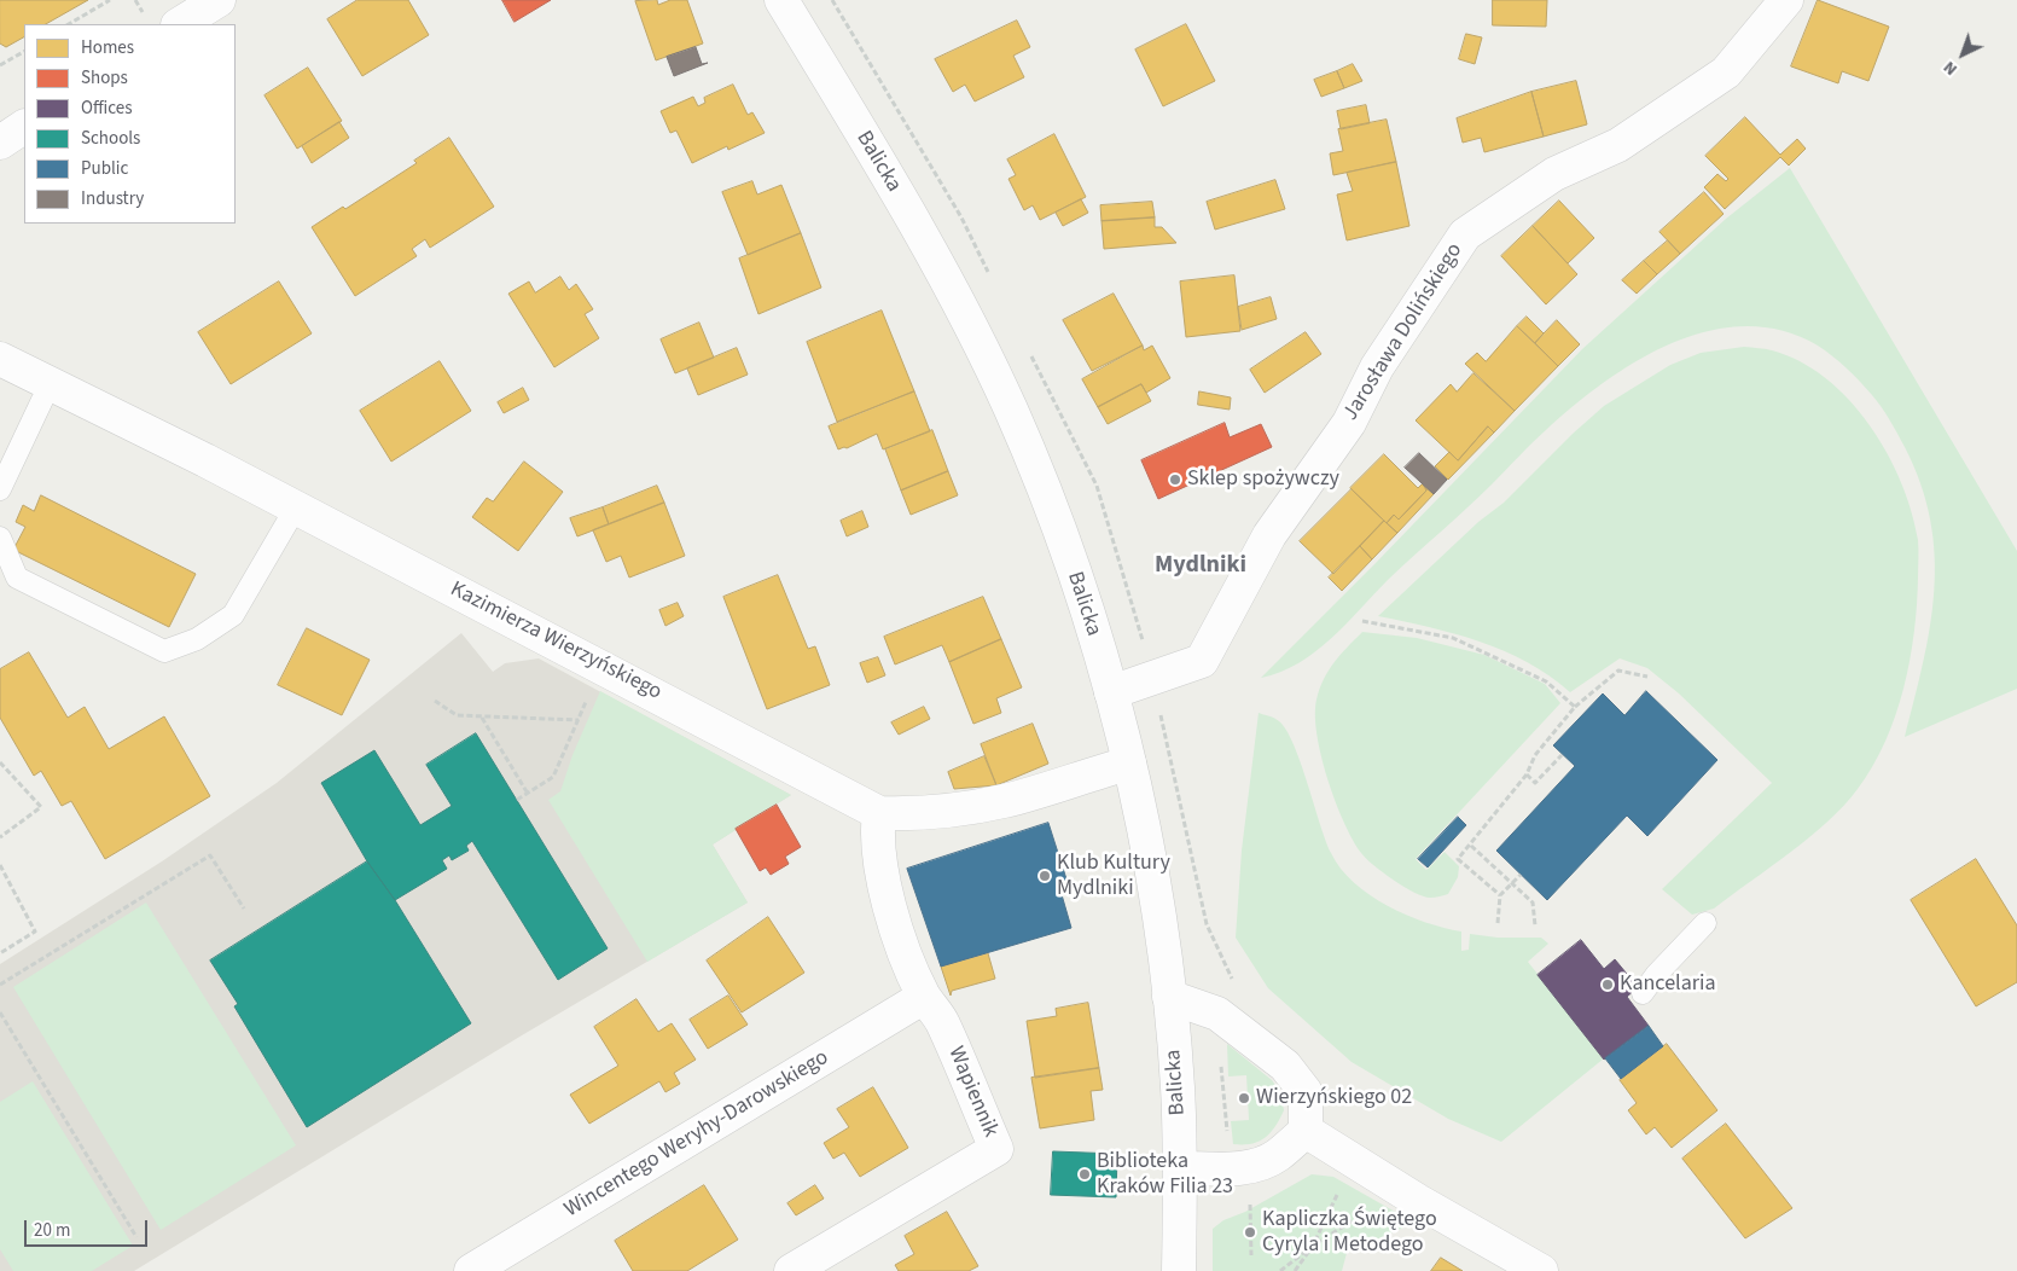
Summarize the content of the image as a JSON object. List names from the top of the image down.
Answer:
{
  "streets": {
    "street": [
      "Balicka",
      "Jarosława Dolińskiego",
      "Kazimierza Wierzyńskiego",
      "Wapiennik",
      "Wincentego Weryhy-Darowskiego"
    ]
  },
  "crossings": [
    ["Balicka", "Jarosława Dolińskiego"],
    ["Balicka", "Kazimierza Wierzyńskiego"],
    ["Kazimierza Wierzyńskiego", "Wapiennik"],
    ["Wapiennik", "Wincentego Weryhy-Darowskiego"]
  ],
  "districts": ["Mydlniki"],
  "places": [
    "Sklep spożywczy",
    "Klub Kultury Mydlniki",
    "Kancelaria",
    "Wierzyńskiego 02",
    "Biblioteka Kraków Filia 23",
    "Kapliczka Świętego Cyryla i Metodego"
  ],
  "legend": [
    "Homes",
    "Shops",
    "Offices",
    "Schools",
    "Public",
    "Industry"
  ],
  "scale_bar": "20 m",
  "north": "bottom left"
}
